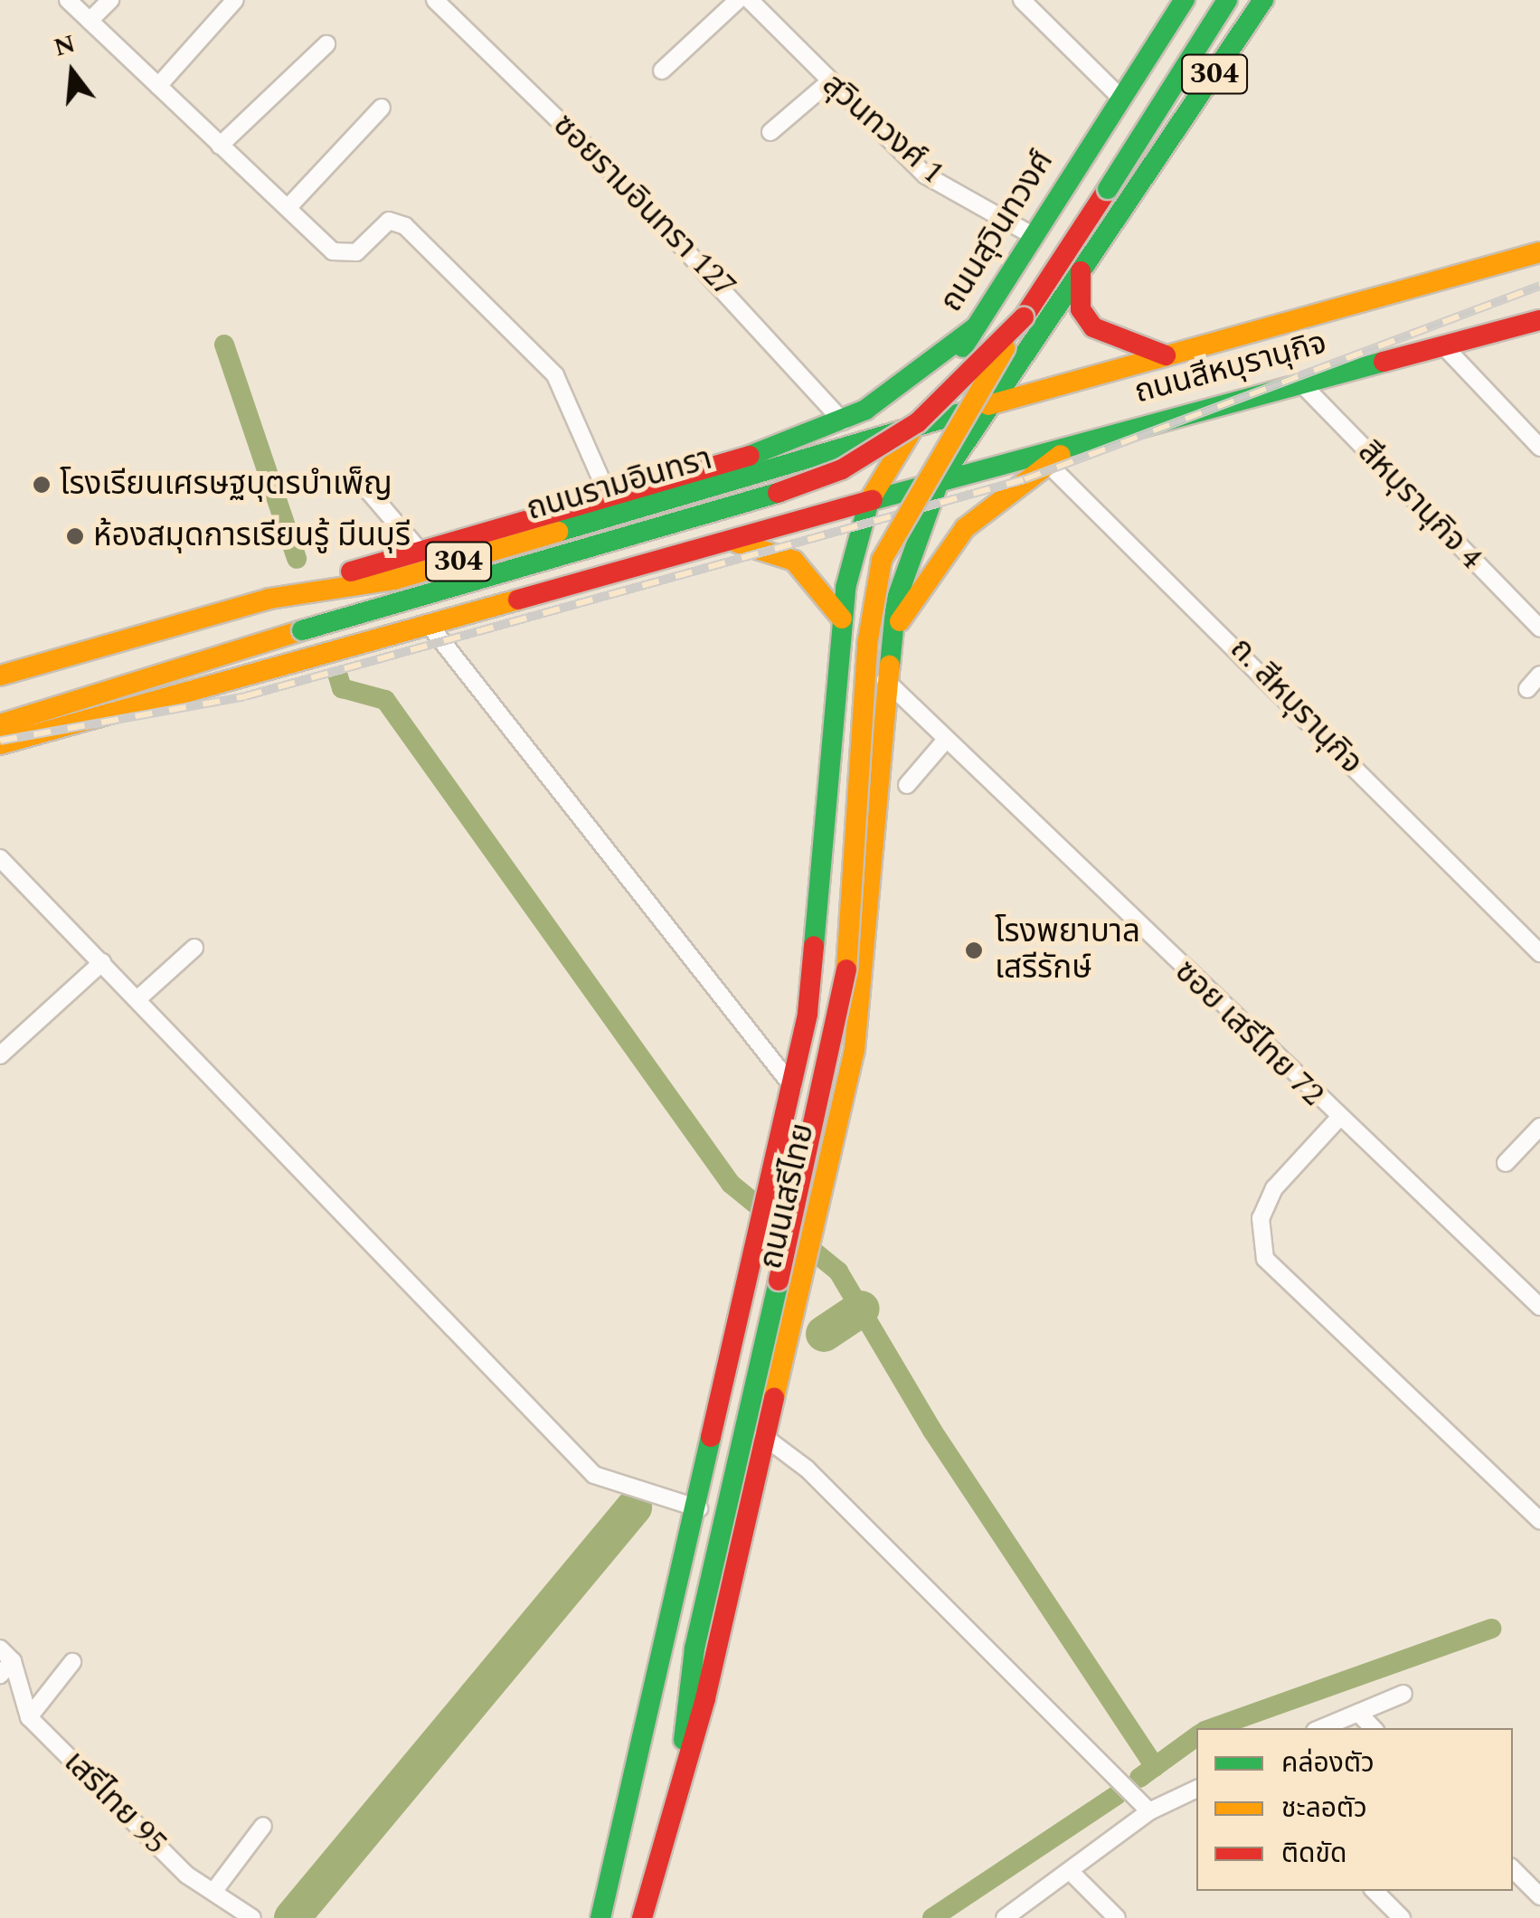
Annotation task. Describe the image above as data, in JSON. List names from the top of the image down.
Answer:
{
  "streets": {
    "main road": [
      "304",
      "ถนนสุวินทวงศ์",
      "ถนนสีหบุรานุกิจ",
      "ถนนรามอินทรา",
      "ถนนเสรีไทย"
    ],
    "street": [
      "สุวินทวงศ์ 1",
      "ซอยรามอินทรา 127",
      "สีหบุรานุกิจ 4",
      "ถ. สีหบุรานุกิจ",
      "ซอย เสรีไทย 72",
      "เสรีไทย 95"
    ]
  },
  "crossings": [
    ["304", "ถนนสุวินทวงศ์"],
    ["304", "ถนนสีหบุรานุกิจ"],
    ["304", "ถนนรามอินทรา"],
    ["304", "ถนนเสรีไทย"],
    ["สุวินทวงศ์ 1", "ถนนสุวินทวงศ์"],
    ["ถนนสุวินทวงศ์", "ถนนรามอินทรา"],
    ["ถนนสุวินทวงศ์", "ถนนเสรีไทย"],
    ["ถนนสีหบุรานุกิจ", "ถนนรามอินทรา"],
    ["ถนนสีหบุรานุกิจ", "สีหบุรานุกิจ 4"],
    ["ถนนสีหบุรานุกิจ", "ถนนเสรีไทย"],
    ["ซอย เสรีไทย 72", "ถนนเสรีไทย"]
  ],
  "places": ["โรงเรียนเศรษฐบุตรบำเพ็ญ", "ห้องสมุดการเรียนรู้ มีนบุรี", "โรงพยาบาล เสรีรักษ์"],
  "legend": ["คล่องตัว", "ชะลอตัว", "ติดขัด"],
  "north": "top"
}
